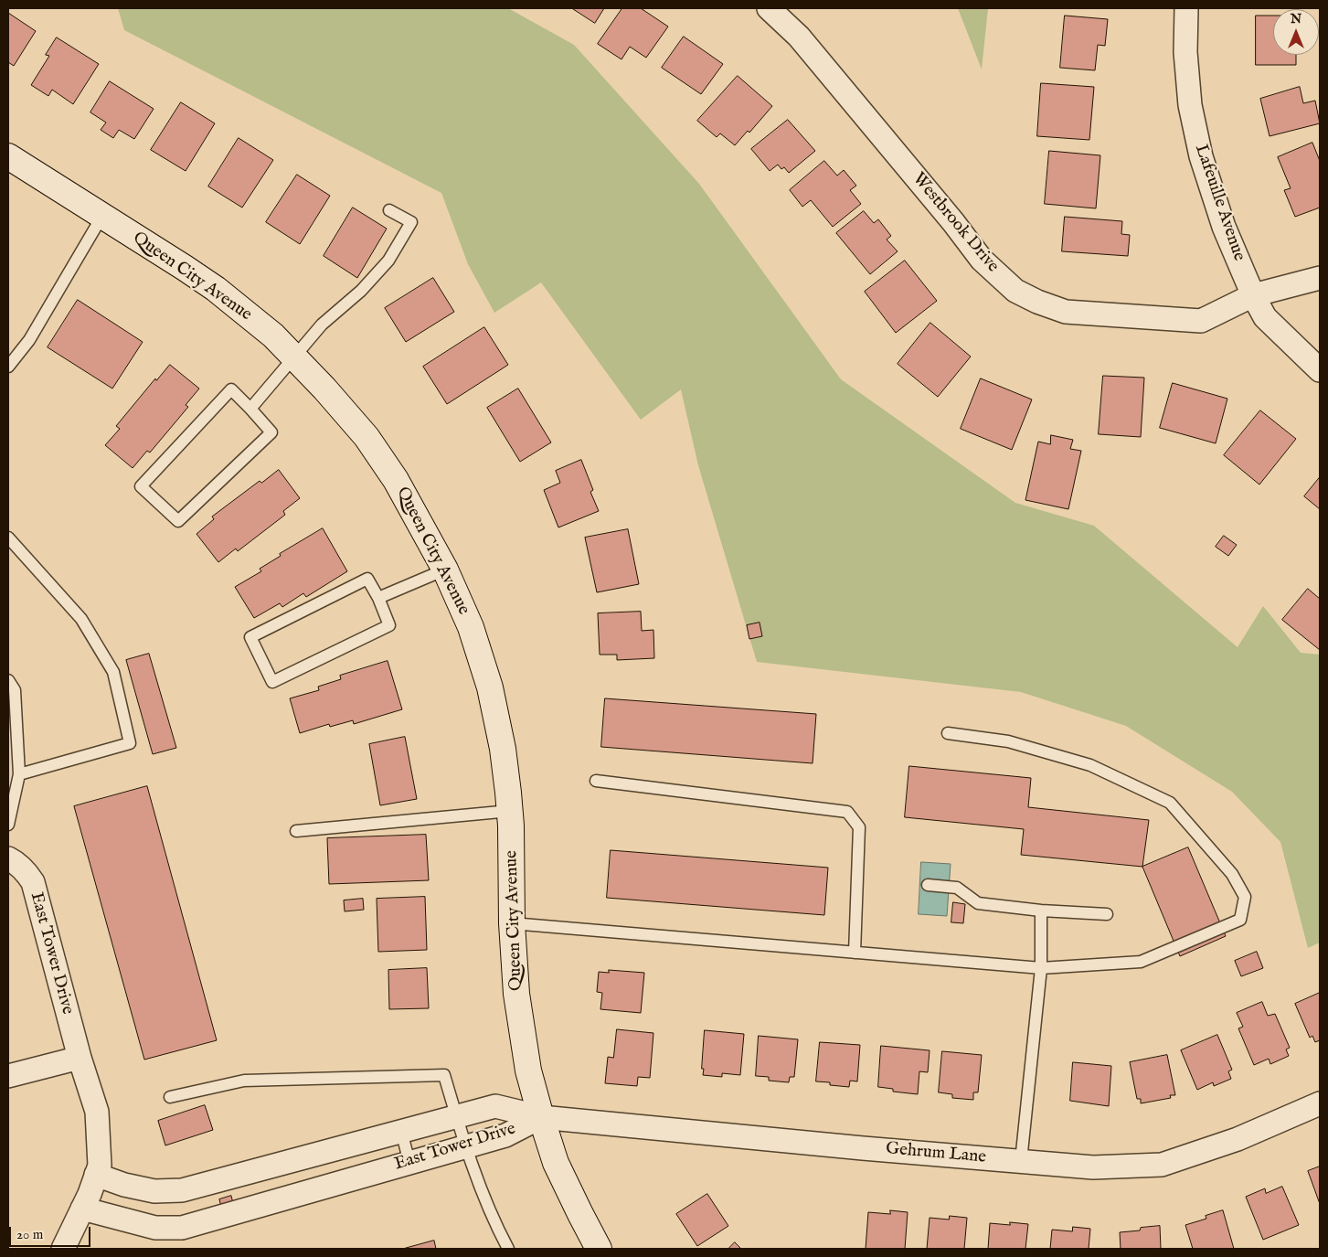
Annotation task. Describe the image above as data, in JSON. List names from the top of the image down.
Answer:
{
  "streets": {
    "main road": ["Queen City Avenue"],
    "street": [
      "Lafeuille Avenue",
      "Westbrook Drive",
      "East Tower Drive",
      "Gehrum Lane"
    ]
  },
  "crossings": [
    ["Lafeuille Avenue", "Westbrook Drive"],
    ["Queen City Avenue", "East Tower Drive"],
    ["Queen City Avenue", "Gehrum Lane"],
    ["East Tower Drive", "Gehrum Lane"]
  ],
  "scale_bar": "20 m",
  "north": "top"
}
